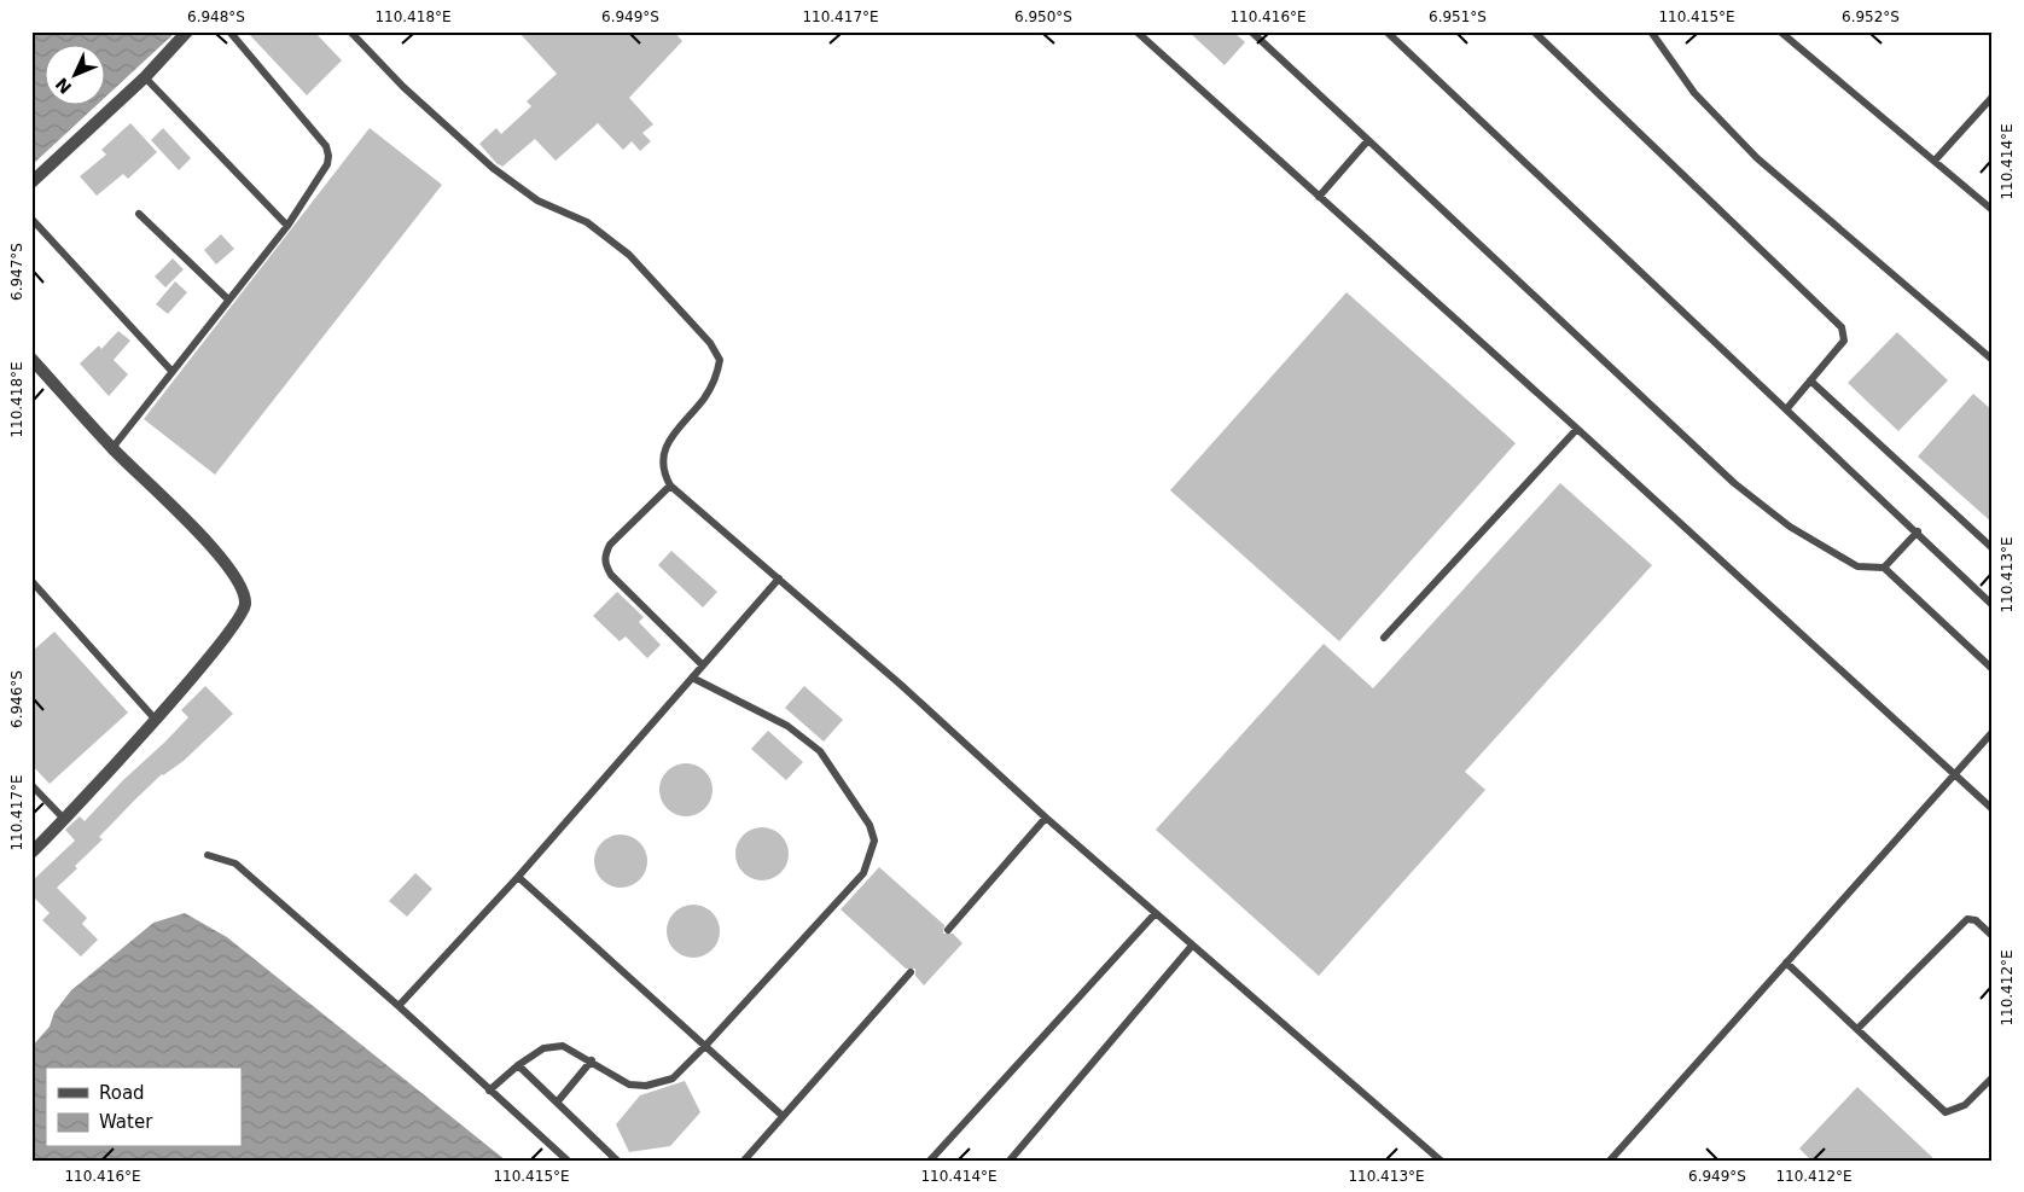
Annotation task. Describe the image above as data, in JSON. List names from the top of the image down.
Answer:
{
  "legend": ["Road", "Water"],
  "north": "bottom left",
  "coordinates": [
    "6.948°S",
    "110.418°E",
    "6.949°S",
    "110.417°E",
    "6.950°S",
    "110.416°E",
    "6.951°S",
    "110.415°E",
    "6.952°S",
    "110.414°E",
    "6.947°S",
    "110.413°E",
    "6.946°S",
    "110.412°E"
  ]
}
